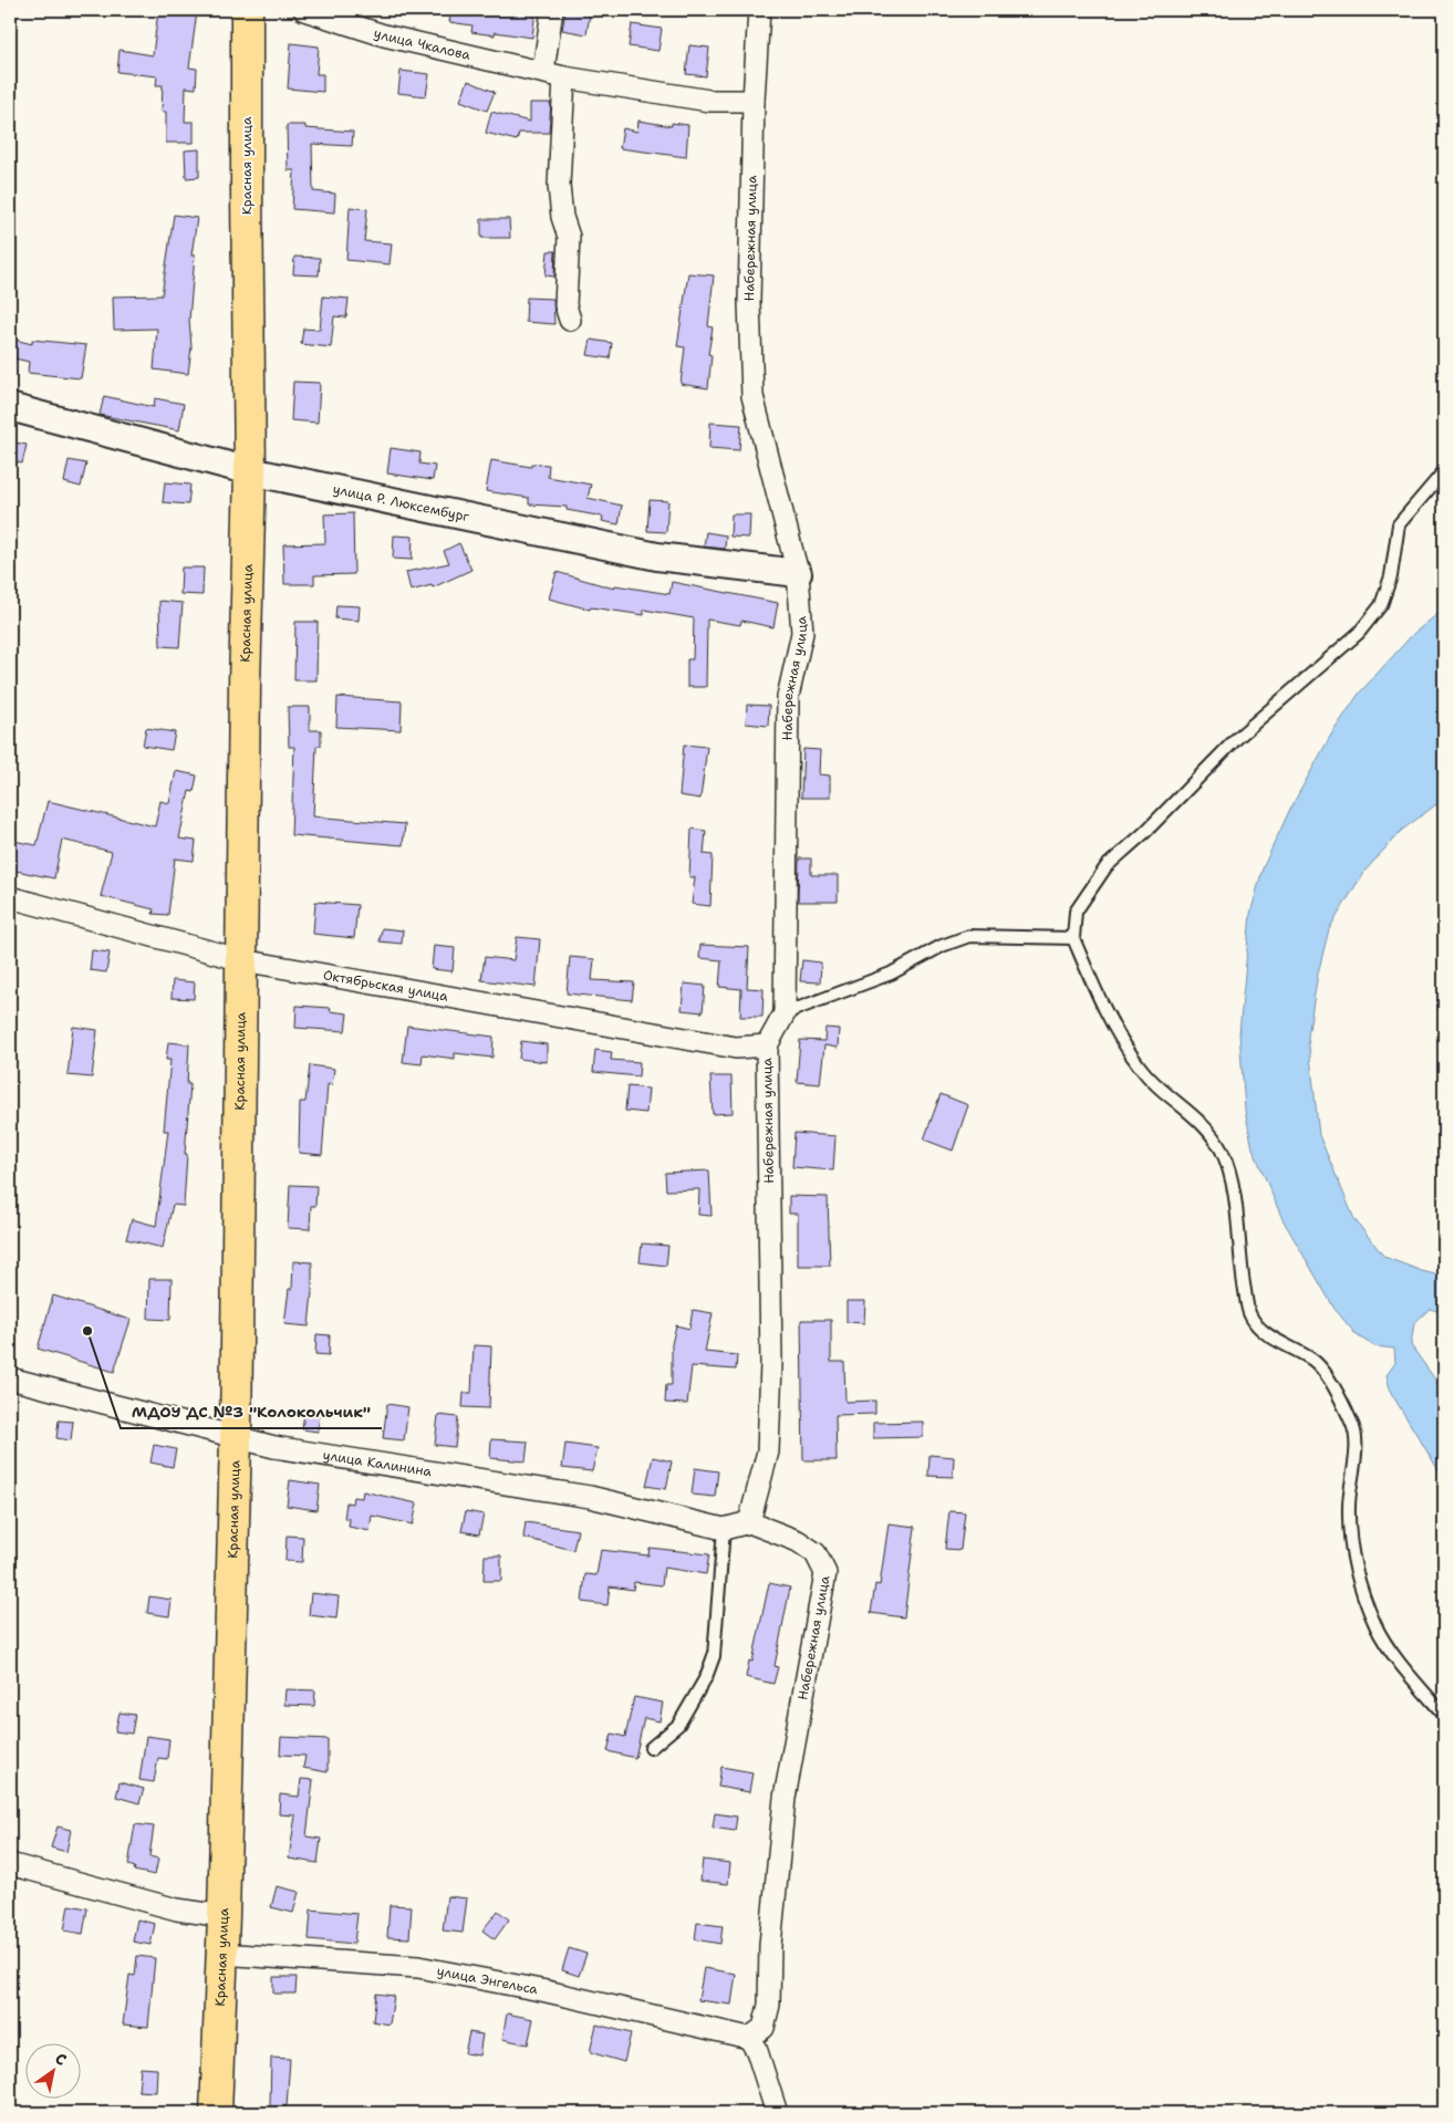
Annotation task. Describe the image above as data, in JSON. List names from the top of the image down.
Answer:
{
  "streets": {
    "main road": ["Красная улица"],
    "street": [
      "улица Чкалова",
      "Набережная улица",
      "улица Р. Люксембург",
      "Октябрьская улица",
      "улица Калинина",
      "улица Энгельса"
    ]
  },
  "crossings": [
    ["улица Чкалова", "Набережная улица"],
    ["Красная улица", "улица Р. Люксембург"],
    ["Красная улица", "Октябрьская улица"],
    ["Красная улица", "улица Калинина"],
    ["Красная улица", "улица Энгельса"],
    ["Набережная улица", "улица Р. Люксембург"],
    ["Набережная улица", "Октябрьская улица"],
    ["Набережная улица", "улица Калинина"],
    ["Набережная улица", "улица Энгельса"]
  ],
  "places": ["МДОУ ДС №3 \"Колокольчик\""],
  "north": "top right"
}
